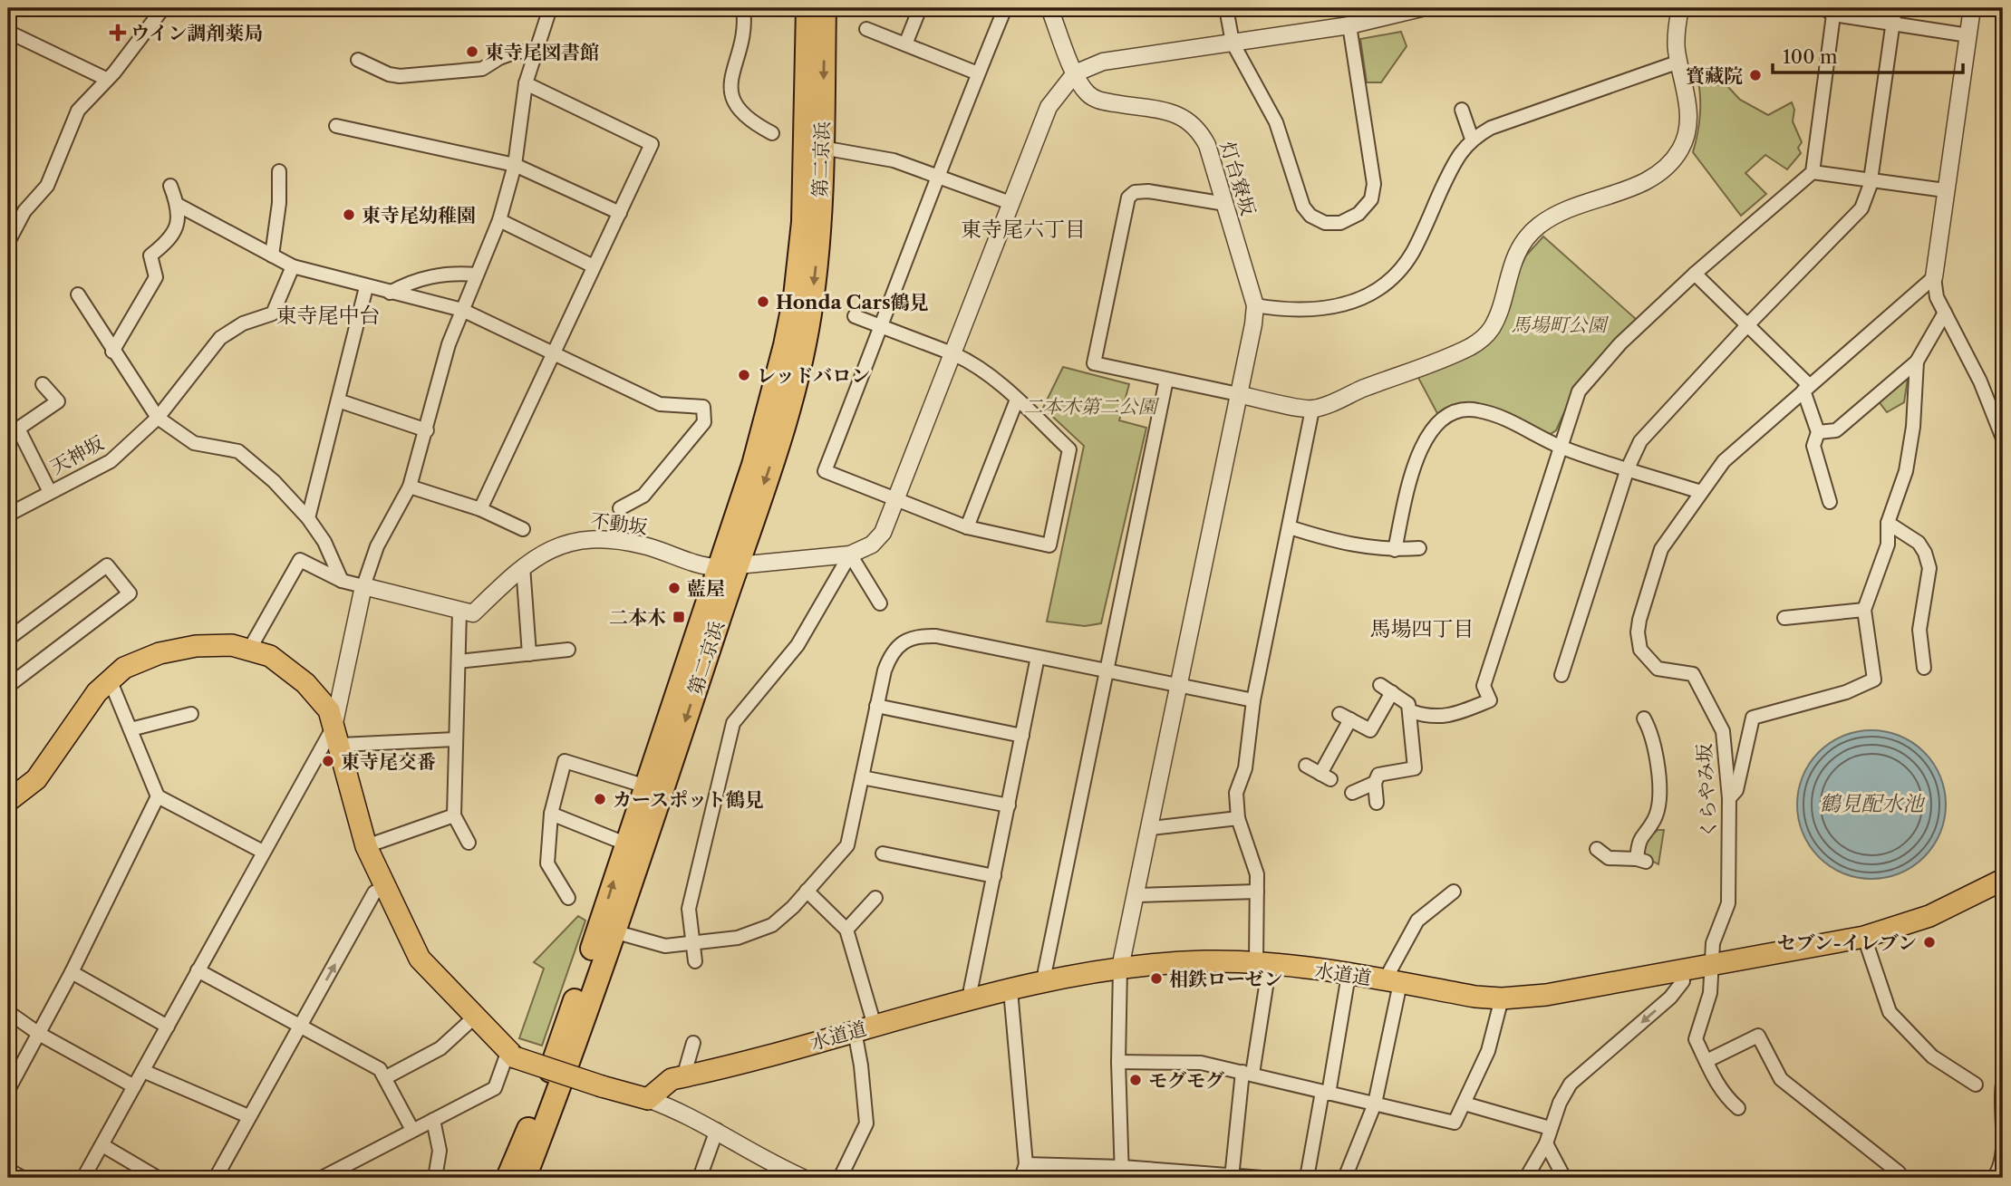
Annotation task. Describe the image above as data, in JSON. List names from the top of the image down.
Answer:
{
  "streets": {
    "highway": ["第二京浜"],
    "main road": ["水道道"],
    "street": [
      "灯台寮坂",
      "天神坂",
      "不動坂",
      "くらやみ坂"
    ]
  },
  "crossings": [
    ["第二京浜", "不動坂"],
    ["くらやみ坂", "水道道"]
  ],
  "districts": ["東寺尾六丁目", "東寺尾中台", "馬場四丁目"],
  "water": ["鶴見配水池"],
  "parks": ["馬場町公園", "二本木第二公園"],
  "places": {
    "health": ["ウイン調剤薬局"],
    "other": [
      "東寺尾図書館",
      "寳藏院",
      "東寺尾幼稚園",
      "Honda Cars鶴見",
      "レッドバロン",
      "藍屋",
      "東寺尾交番",
      "カースポット鶴見",
      "セブン-イレブン",
      "相鉄ローゼン",
      "モグモグ"
    ],
    "transit": ["二本木"]
  },
  "scale_bar": "100 m"
}
